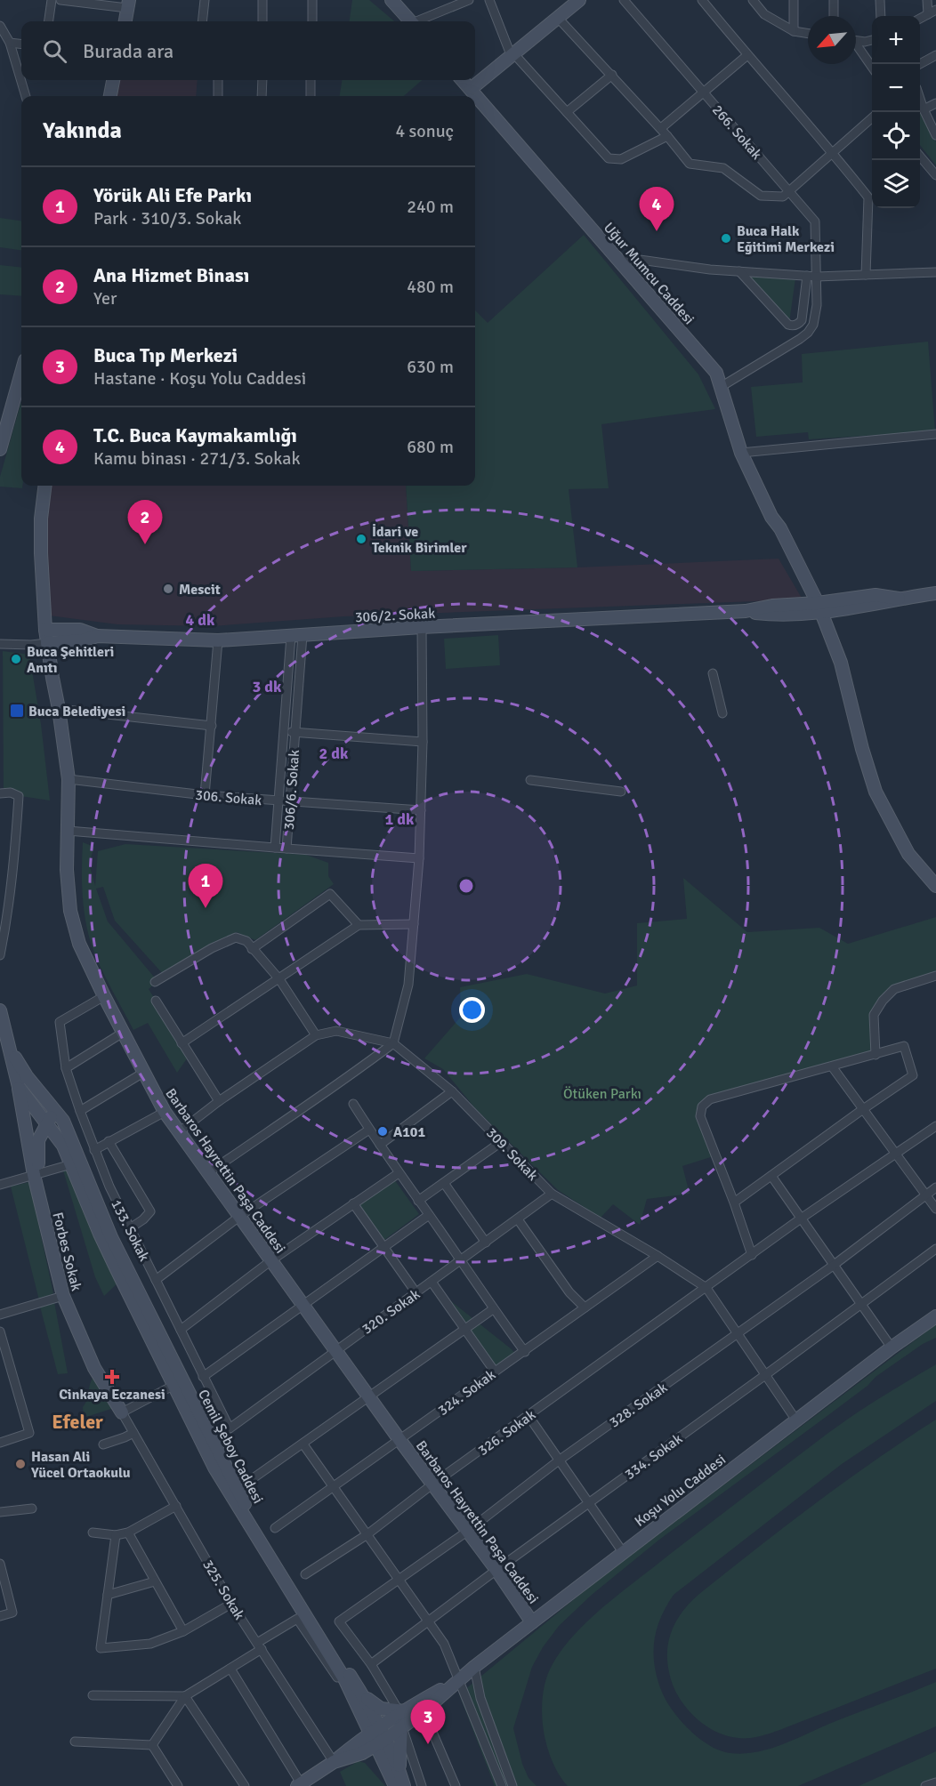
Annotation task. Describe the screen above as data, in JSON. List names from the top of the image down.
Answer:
{
  "streets": {
    "main road": [
      "Uğur Mumcu Caddesi",
      "306/2. Sokak",
      "Barbaros Hayrettin Paşa Caddesi",
      "Forbes Sokak",
      "Cemil Şeboy Caddesi",
      "Koşu Yolu Caddesi"
    ],
    "street": [
      "266. Sokak",
      "306/6. Sokak",
      "306. Sokak",
      "309. Sokak",
      "133. Sokak",
      "320. Sokak",
      "324. Sokak",
      "328. Sokak",
      "326. Sokak",
      "334. Sokak",
      "325. Sokak"
    ]
  },
  "crossings": [
    ["266. Sokak", "Uğur Mumcu Caddesi"],
    ["Uğur Mumcu Caddesi", "306/2. Sokak"],
    ["306/2. Sokak", "306/6. Sokak"],
    ["306/2. Sokak", "Barbaros Hayrettin Paşa Caddesi"],
    ["306/6. Sokak", "306. Sokak"],
    ["306. Sokak", "Barbaros Hayrettin Paşa Caddesi"],
    ["309. Sokak", "320. Sokak"],
    ["309. Sokak", "324. Sokak"],
    ["309. Sokak", "328. Sokak"],
    ["309. Sokak", "326. Sokak"],
    ["309. Sokak", "334. Sokak"],
    ["309. Sokak", "Koşu Yolu Caddesi"],
    ["Barbaros Hayrettin Paşa Caddesi", "133. Sokak"],
    ["Barbaros Hayrettin Paşa Caddesi", "320. Sokak"],
    ["Barbaros Hayrettin Paşa Caddesi", "324. Sokak"],
    ["Barbaros Hayrettin Paşa Caddesi", "328. Sokak"],
    ["Barbaros Hayrettin Paşa Caddesi", "326. Sokak"],
    ["Barbaros Hayrettin Paşa Caddesi", "334. Sokak"],
    ["Barbaros Hayrettin Paşa Caddesi", "Koşu Yolu Caddesi"],
    ["133. Sokak", "320. Sokak"],
    ["Forbes Sokak", "Cemil Şeboy Caddesi"],
    ["Forbes Sokak", "325. Sokak"],
    ["328. Sokak", "334. Sokak"],
    ["Cemil Şeboy Caddesi", "Koşu Yolu Caddesi"]
  ],
  "districts": ["Efeler"],
  "parks": ["Ötüken Parkı"],
  "places": {
    "other": [
      "Buca Halk Eğitimi Merkezi",
      "İdari ve Teknik Birimler",
      "Mescit",
      "Buca Şehitleri Anıtı",
      "A101",
      "Hasan Ali Yücel Ortaokulu"
    ],
    "transit": ["Buca Belediyesi"],
    "health": ["Cinkaya Eczanesi"]
  },
  "north": "bottom left",
  "page": {
    "map_buttons": ["+", "−"],
    "search": "Burada ara",
    "heading": ["Yakında", "4 sonuç"],
    "list": [
      {
        "mark": "1",
        "name": "Yörük Ali Efe Parkı",
        "note": "Park · 310/3. Sokak",
        "value": "240 m"
      },
      {
        "mark": "2",
        "name": "Ana Hizmet Binası",
        "note": "Yer",
        "value": "480 m"
      },
      {
        "mark": "3",
        "name": "Buca Tıp Merkezi",
        "note": "Hastane · Koşu Yolu Caddesi",
        "value": "630 m"
      },
      {
        "mark": "4",
        "name": "T.C. Buca Kaymakamlığı",
        "note": "Kamu binası · 271/3. Sokak",
        "value": "680 m"
      }
    ],
    "pins": [
      "4",
      "2",
      "1",
      "3"
    ]
  },
  "rings": [
    "4 dk",
    "3 dk",
    "2 dk",
    "1 dk"
  ]
}
